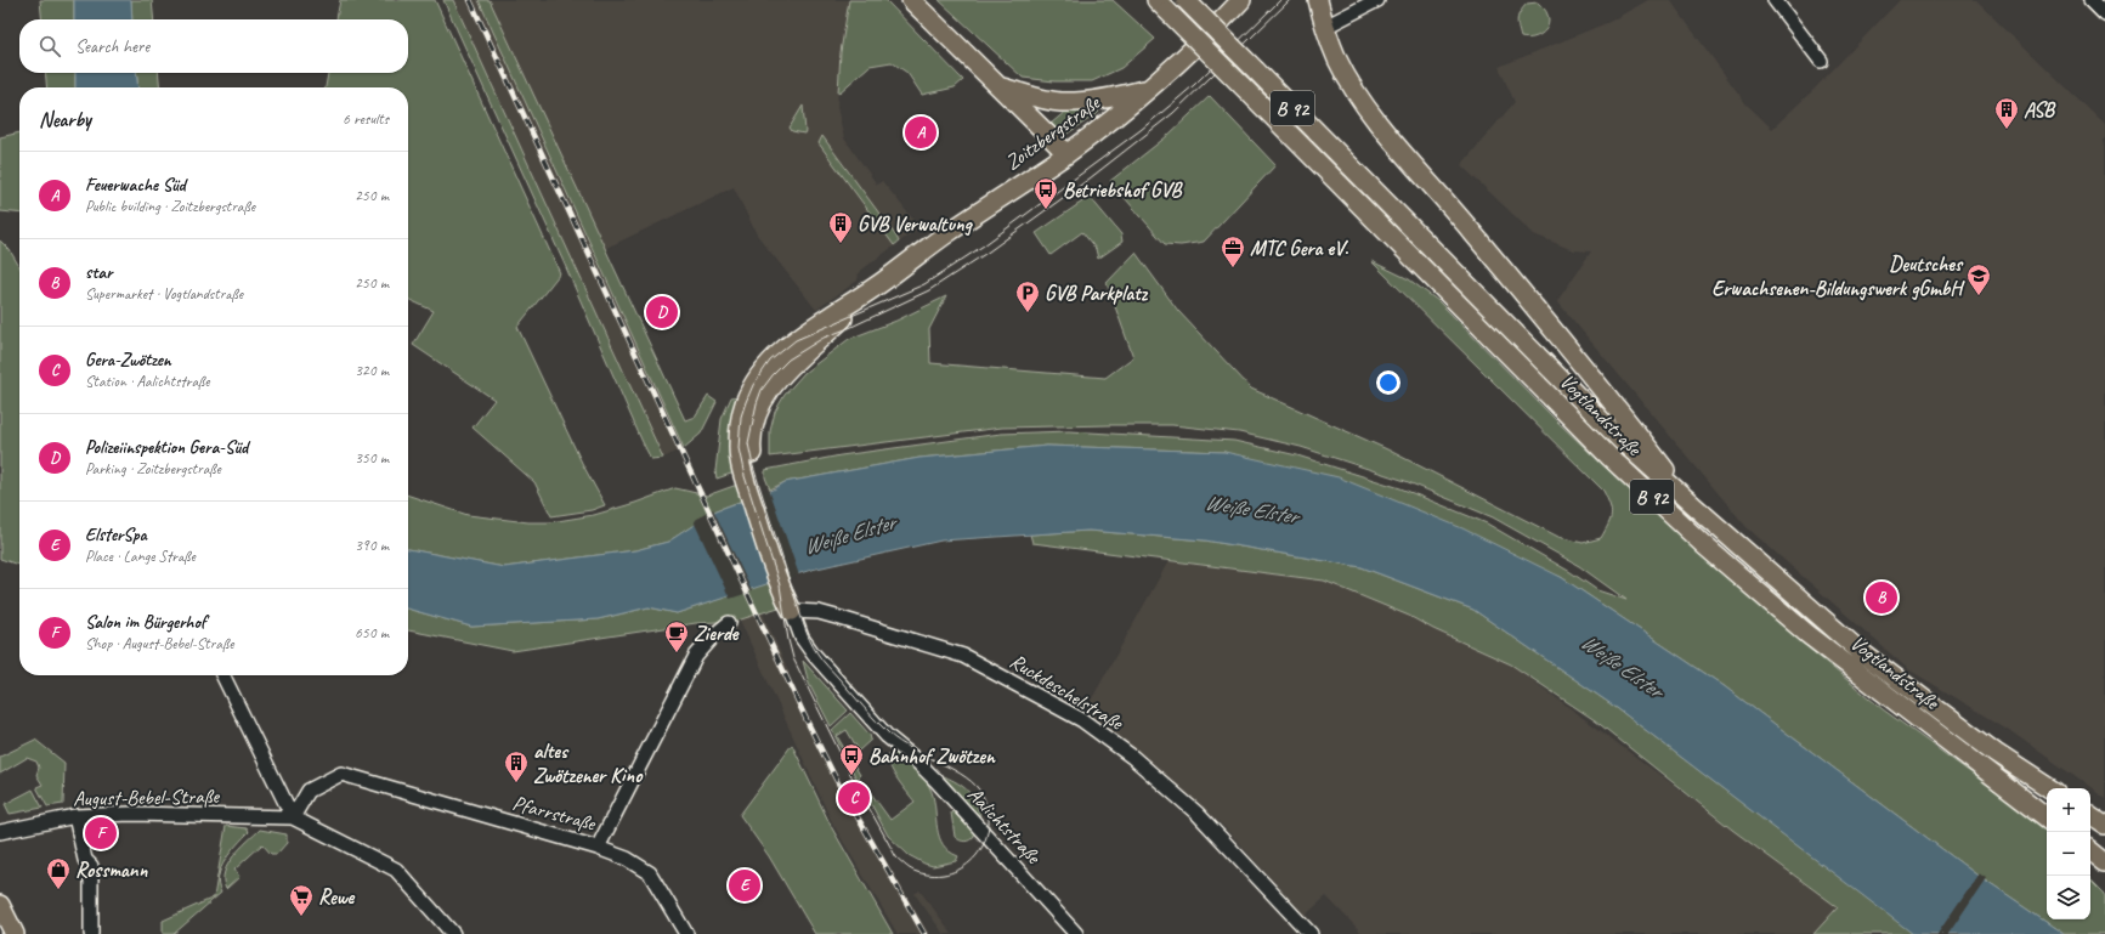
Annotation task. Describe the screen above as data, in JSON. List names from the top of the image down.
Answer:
{
  "streets": {
    "main road": ["B 92", "Zoitzbergstraße", "Vogtlandstraße"],
    "street": [
      "Ruckdeschelstraße",
      "August-Bebel-Straße",
      "Pfarrstraße",
      "Aalichtstraße"
    ]
  },
  "crossings": [
    ["Ruckdeschelstraße", "Aalichtstraße"],
    ["August-Bebel-Straße", "Pfarrstraße"]
  ],
  "water": ["Weiße Elster"],
  "places": {
    "building": ["ASB", "GVB Verwaltung", "altes Zwötzener Kino"],
    "bus stop": ["Betriebshof GVB", "Bahnhof Zwötzen"],
    "office": ["MTC Gera eV."],
    "school or university": ["Deutsches Erwachsenen-Bildungswerk gGmbH"],
    "parking": ["GVB Parkplatz"],
    "cafe": ["Zierde"],
    "shop": ["Rossmann"],
    "supermarket": ["Rewe"]
  },
  "page": {
    "search": "Search here",
    "heading": ["Nearby", "6 results"],
    "pins": [
      "A",
      "D",
      "B",
      "C",
      "F",
      "E"
    ],
    "list": [
      {
        "mark": "A",
        "name": "Feuerwache Süd",
        "note": "Public building · Zoitzbergstraße",
        "value": "250 m"
      },
      {
        "mark": "B",
        "name": "star",
        "note": "Supermarket · Vogtlandstraße",
        "value": "250 m"
      },
      {
        "mark": "C",
        "name": "Gera-Zwötzen",
        "note": "Station · Aalichtstraße",
        "value": "320 m"
      },
      {
        "mark": "D",
        "name": "Polizeiinspektion Gera-Süd",
        "note": "Parking · Zoitzbergstraße",
        "value": "350 m"
      },
      {
        "mark": "E",
        "name": "ElsterSpa",
        "note": "Place · Lange Straße",
        "value": "390 m"
      },
      {
        "mark": "F",
        "name": "Salon im Bürgerhof",
        "note": "Shop · August-Bebel-Straße",
        "value": "650 m"
      }
    ],
    "map_buttons": ["+", "−"]
  }
}
